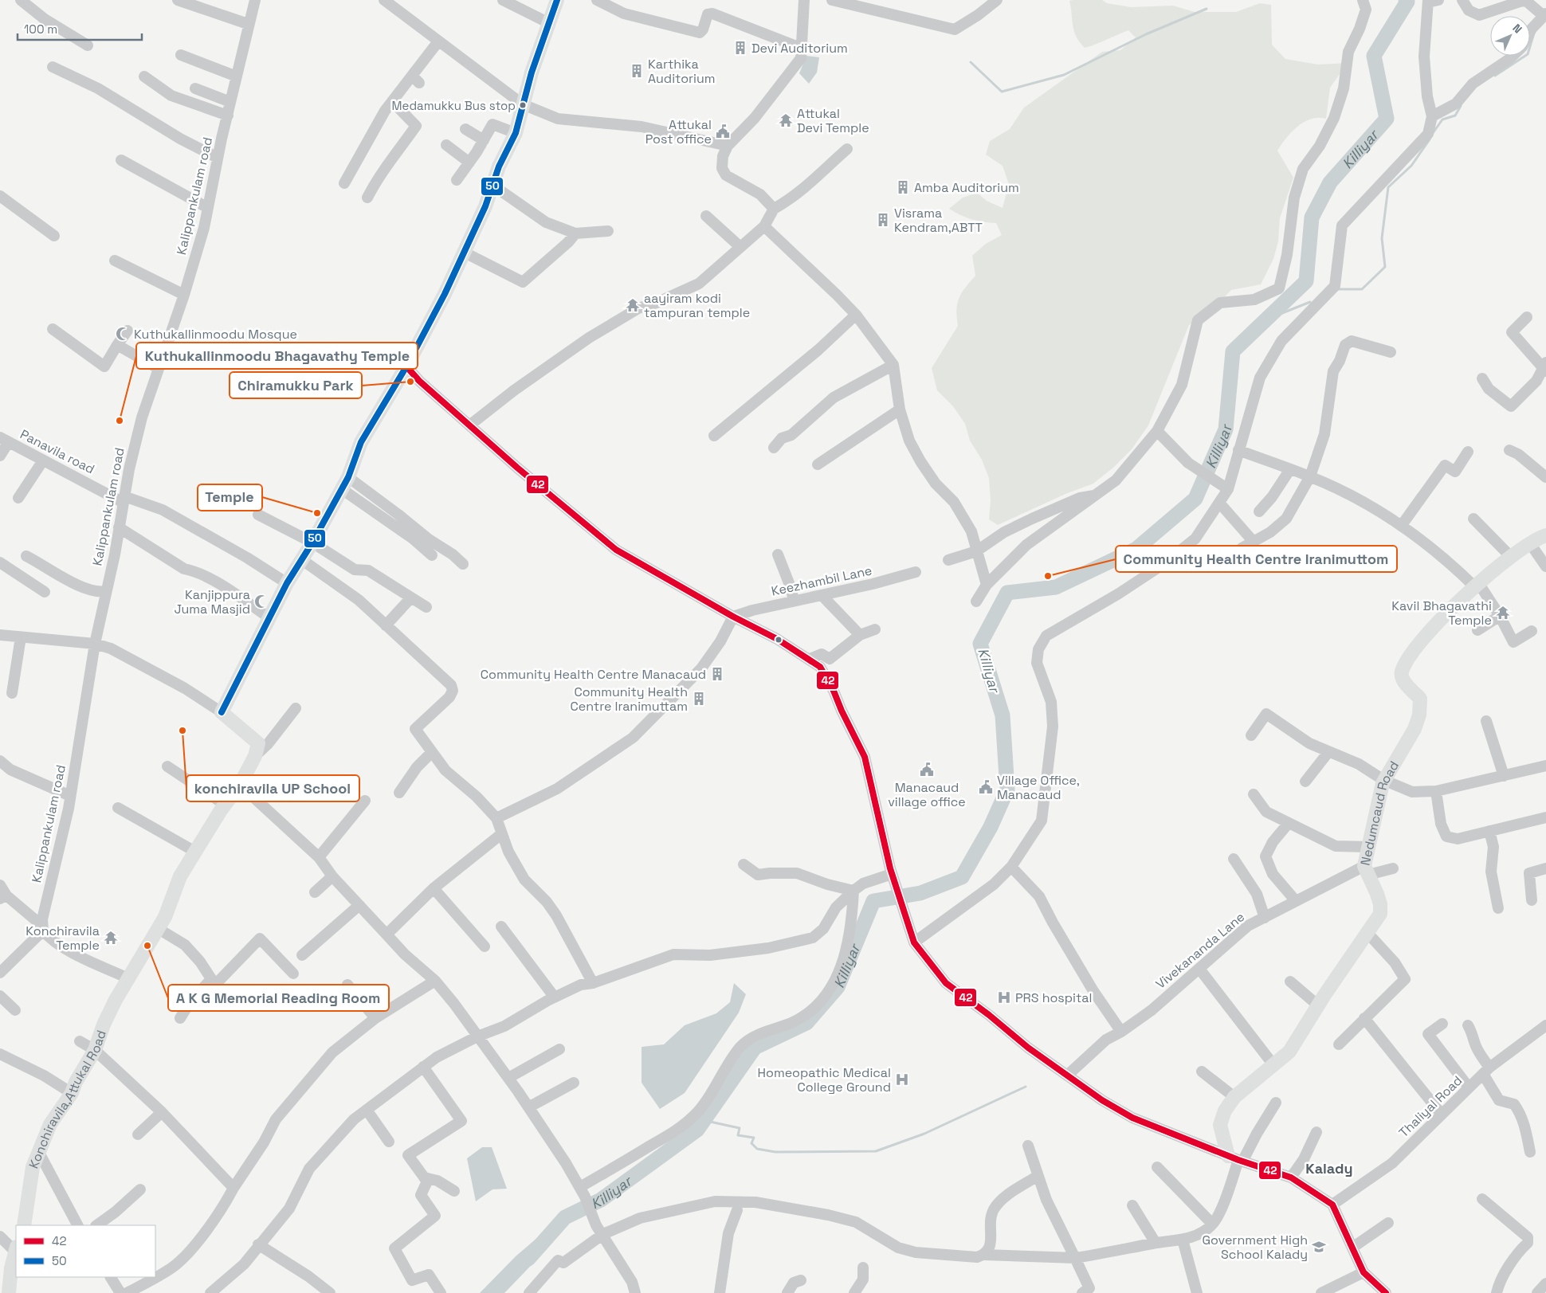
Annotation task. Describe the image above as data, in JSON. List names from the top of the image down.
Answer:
{
  "streets": {
    "main road": ["Nedumcaud Road", "Konchiravila,Attukal Road"],
    "street": [
      "Kalippankulam road",
      "Panavila road",
      "Keezhambil Lane",
      "Vivekananda Lane",
      "Thaliyal Road"
    ]
  },
  "crossings": [
    ["Kalippankulam road", "Panavila road"],
    ["Nedumcaud Road", "Vivekananda Lane"]
  ],
  "districts": ["Kalady"],
  "water": ["Killiyar"],
  "places": {
    "building": [
      "Devi Auditorium",
      "Karthika Auditorium",
      "Amba Auditorium",
      "Visrama Kendram,ABTT",
      "Community Health Centre Manacaud",
      "Community Health Centre Iranimuttam"
    ],
    "other": [
      "Medamukku Bus stop",
      "Chiramukku Park",
      "Kuthukallinmoodu Bhagavathy Temple",
      "Temple",
      "Community Health Centre Iranimuttom",
      "konchiravila UP School",
      "A K G Memorial Reading Room"
    ],
    "temple": [
      "Attukal Devi Temple",
      "aayiram kodi tampuran temple",
      "Kavil Bhagavathi Temple",
      "Konchiravila Temple"
    ],
    "public building": ["Attukal Post office", "Manacaud village office", "Village Office, Manacaud"],
    "mosque": ["Kuthukallinmoodu Mosque", "Kanjippura Juma Masjid"],
    "hospital": ["PRS hospital", "Homeopathic Medical College Ground"],
    "school or university": ["Government High School Kalady"]
  },
  "lines": ["transit line 50", "transit line 42"],
  "legend": ["42", "50"],
  "scale_bar": "100 m",
  "north": "top right"
}
